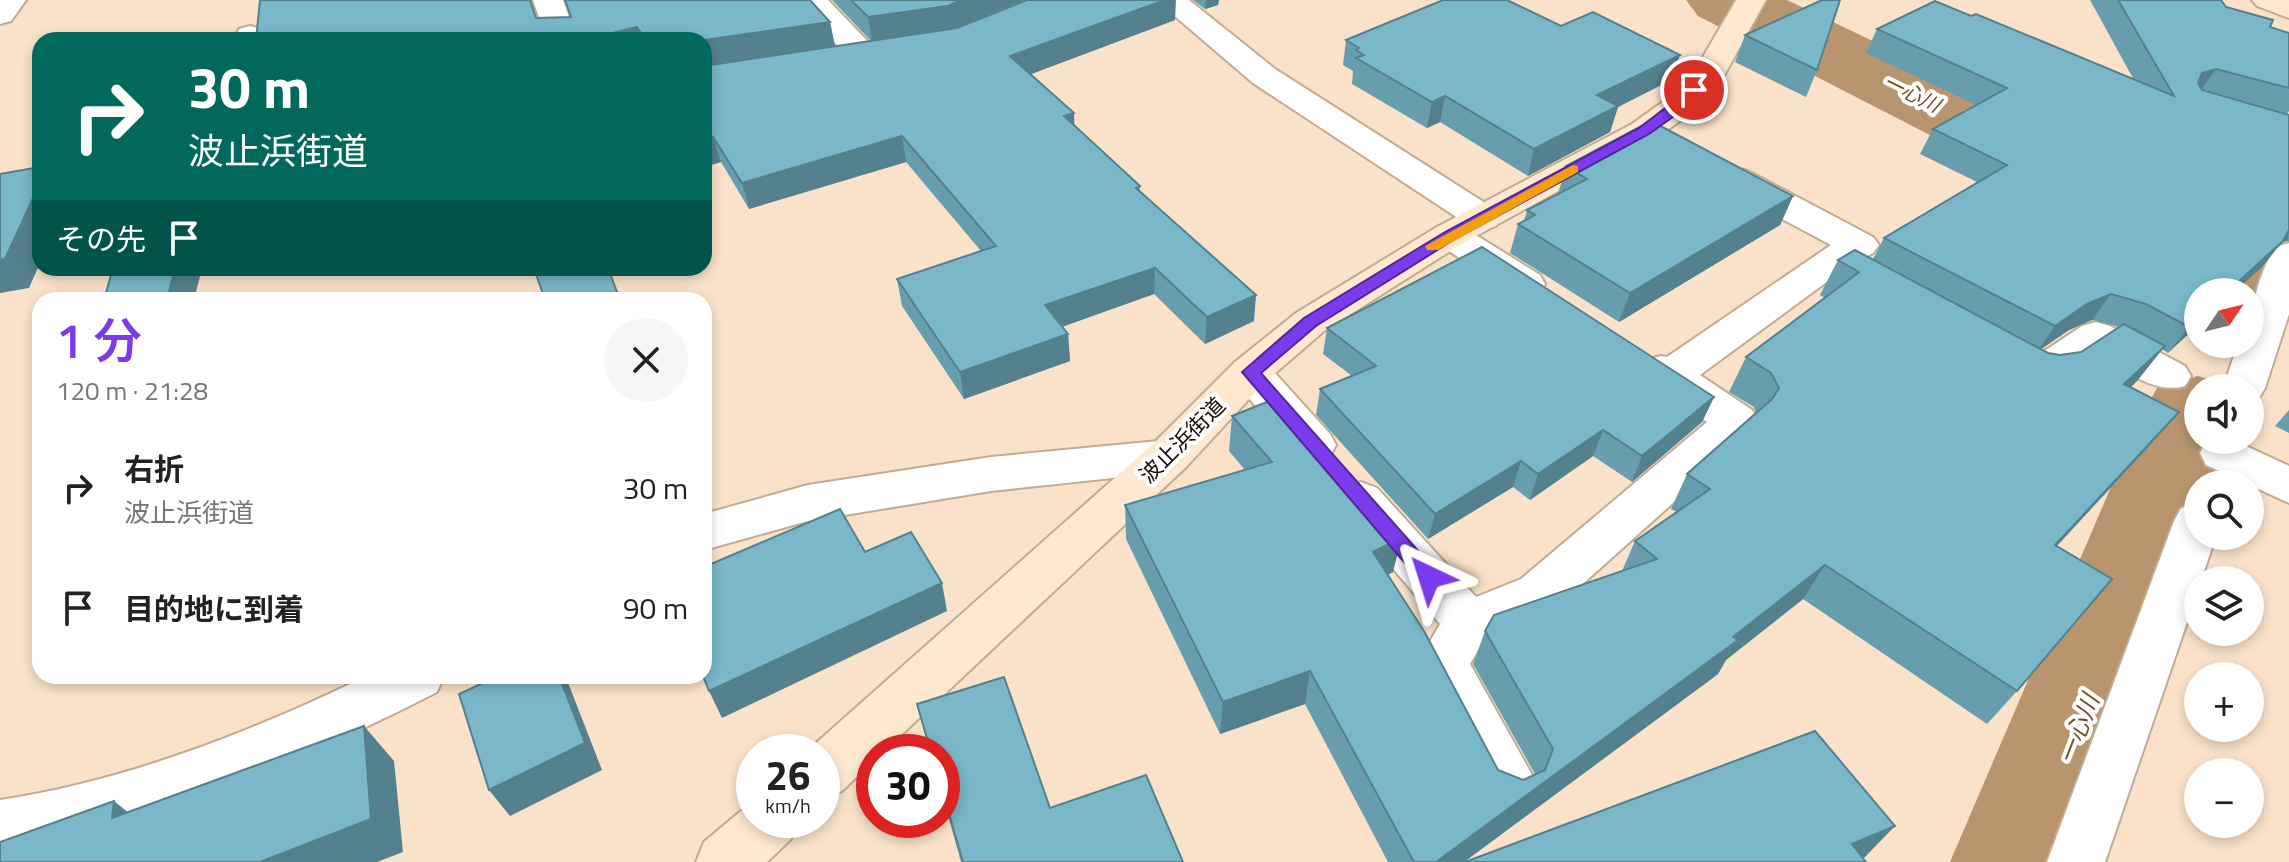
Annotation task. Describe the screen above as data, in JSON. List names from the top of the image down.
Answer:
{
  "streets": {
    "street": ["波止浜街道"]
  },
  "water": ["一心川"],
  "north": "top right",
  "page": {
    "turn": ["30 m", "波止浜街道"],
    "then": "その先",
    "map_buttons": ["+", "−"],
    "heading": ["1 分", "120 m · 21:28"],
    "list": [
      {
        "name": "右折",
        "note": "波止浜街道",
        "value": "30 m"
      },
      {
        "name": "目的地に到着",
        "value": "90 m"
      }
    ],
    "speed": "26 km/h",
    "limit": "30"
  }
}
